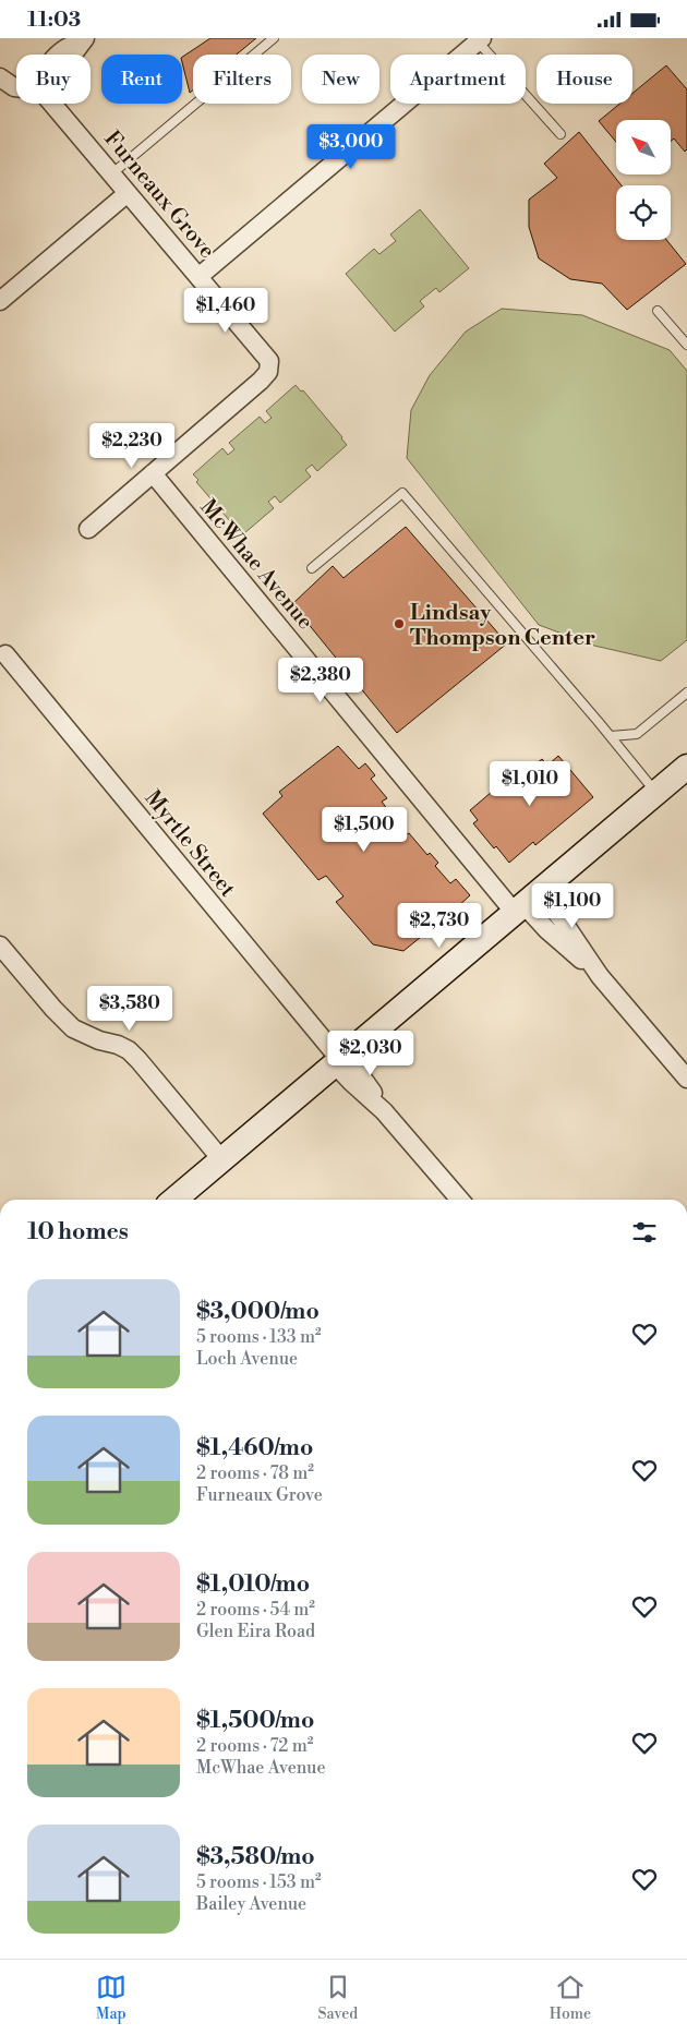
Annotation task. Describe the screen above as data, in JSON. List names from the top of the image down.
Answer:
{
  "streets": {
    "street": ["Furneaux Grove", "McWhae Avenue", "Myrtle Street"]
  },
  "crossings": [
    ["Furneaux Grove", "McWhae Avenue"]
  ],
  "places": ["Lindsay Thompson Center"],
  "north": "top left",
  "page": {
    "status": "11:03",
    "chip": [
      "Buy",
      "Rent",
      "Filters",
      "New",
      "Apartment",
      "House"
    ],
    "price": [
      "$3,000",
      "$1,460",
      "$2,230",
      "$2,380",
      "$1,010",
      "$1,500",
      "$1,100",
      "$2,730",
      "$3,580",
      "$2,030"
    ],
    "heading": "10 homes",
    "list": [
      {
        "name": "$3,000/mo",
        "note": "5 rooms · 133 m² · Loch Avenue"
      },
      {
        "name": "$1,460/mo",
        "note": "2 rooms · 78 m² · Furneaux Grove"
      },
      {
        "name": "$1,010/mo",
        "note": "2 rooms · 54 m² · Glen Eira Road"
      },
      {
        "name": "$1,500/mo",
        "note": "2 rooms · 72 m² · McWhae Avenue"
      },
      {
        "name": "$3,580/mo",
        "note": "5 rooms · 153 m² · Bailey Avenue"
      }
    ],
    "tabs": ["Map", "Saved", "Home"]
  }
}
